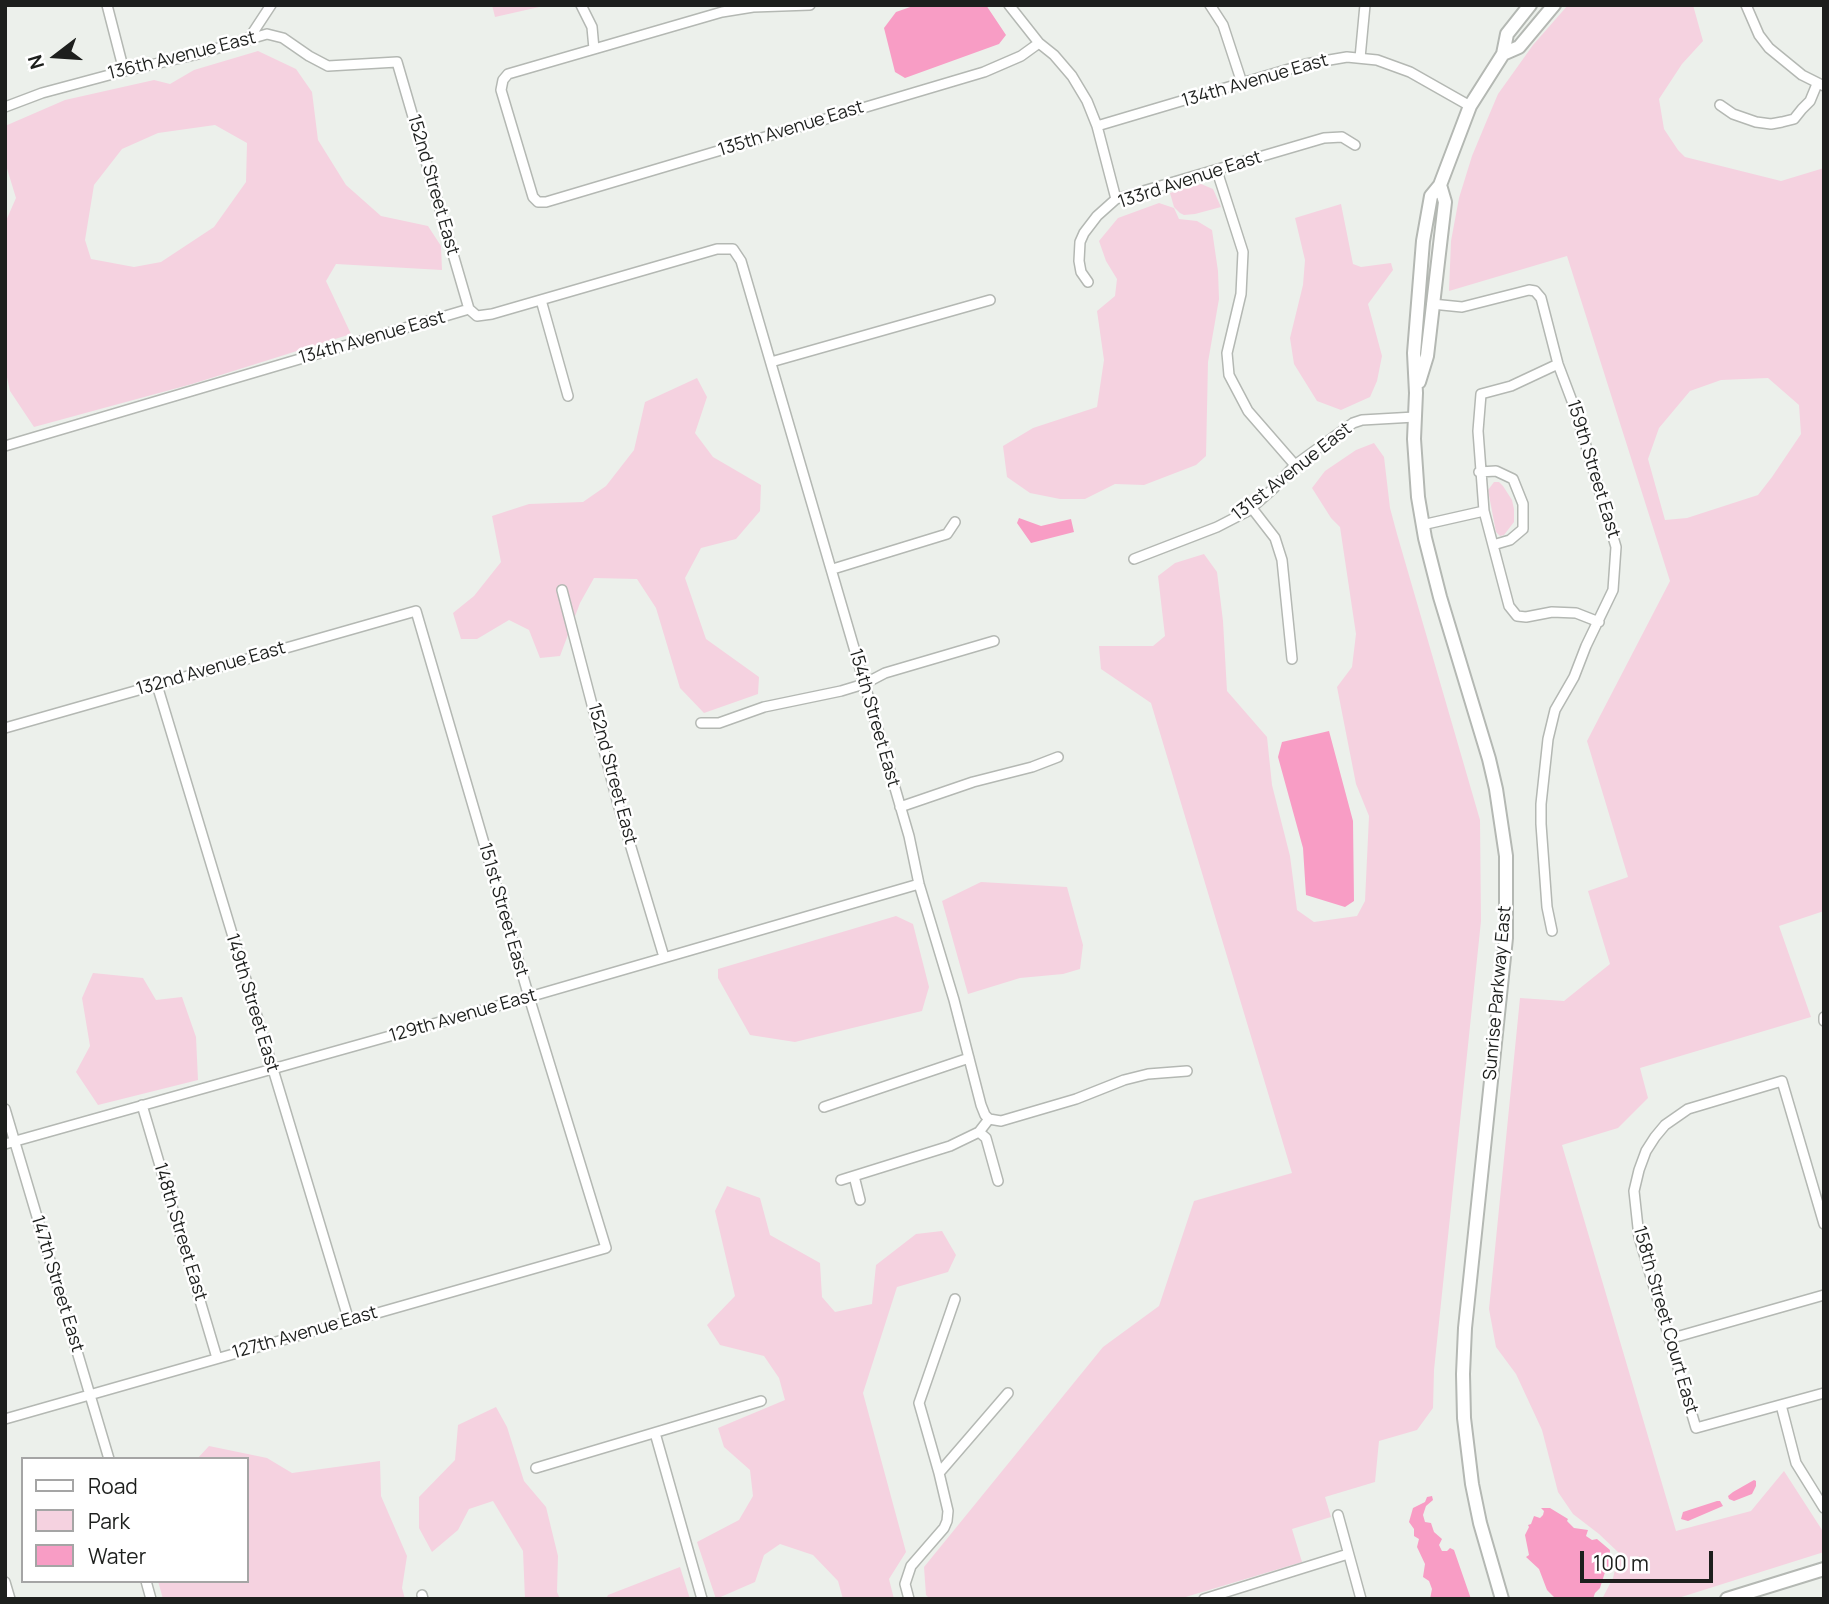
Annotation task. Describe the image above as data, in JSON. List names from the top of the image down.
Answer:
{
  "streets": {
    "street": [
      "136th Avenue East",
      "134th Avenue East",
      "135th Avenue East",
      "133rd Avenue East",
      "152nd Street East",
      "159th Street East",
      "131st Avenue East",
      "132nd Avenue East",
      "154th Street East",
      "151st Street East",
      "Sunrise Parkway East",
      "149th Street East",
      "129th Avenue East",
      "148th Street East",
      "147th Street East",
      "158th Street Court East",
      "127th Avenue East"
    ]
  },
  "crossings": [
    ["136th Avenue East", "152nd Street East"],
    ["134th Avenue East", "152nd Street East"],
    ["134th Avenue East", "154th Street East"],
    ["134th Avenue East", "Sunrise Parkway East"],
    ["152nd Street East", "129th Avenue East"],
    ["159th Street East", "Sunrise Parkway East"],
    ["131st Avenue East", "Sunrise Parkway East"],
    ["132nd Avenue East", "151st Street East"],
    ["132nd Avenue East", "149th Street East"],
    ["154th Street East", "129th Avenue East"],
    ["151st Street East", "129th Avenue East"],
    ["151st Street East", "127th Avenue East"],
    ["149th Street East", "129th Avenue East"],
    ["149th Street East", "127th Avenue East"],
    ["129th Avenue East", "148th Street East"],
    ["129th Avenue East", "147th Street East"],
    ["148th Street East", "127th Avenue East"],
    ["147th Street East", "127th Avenue East"]
  ],
  "legend": ["Road", "Park", "Water"],
  "scale_bar": "100 m",
  "north": "left"
}
